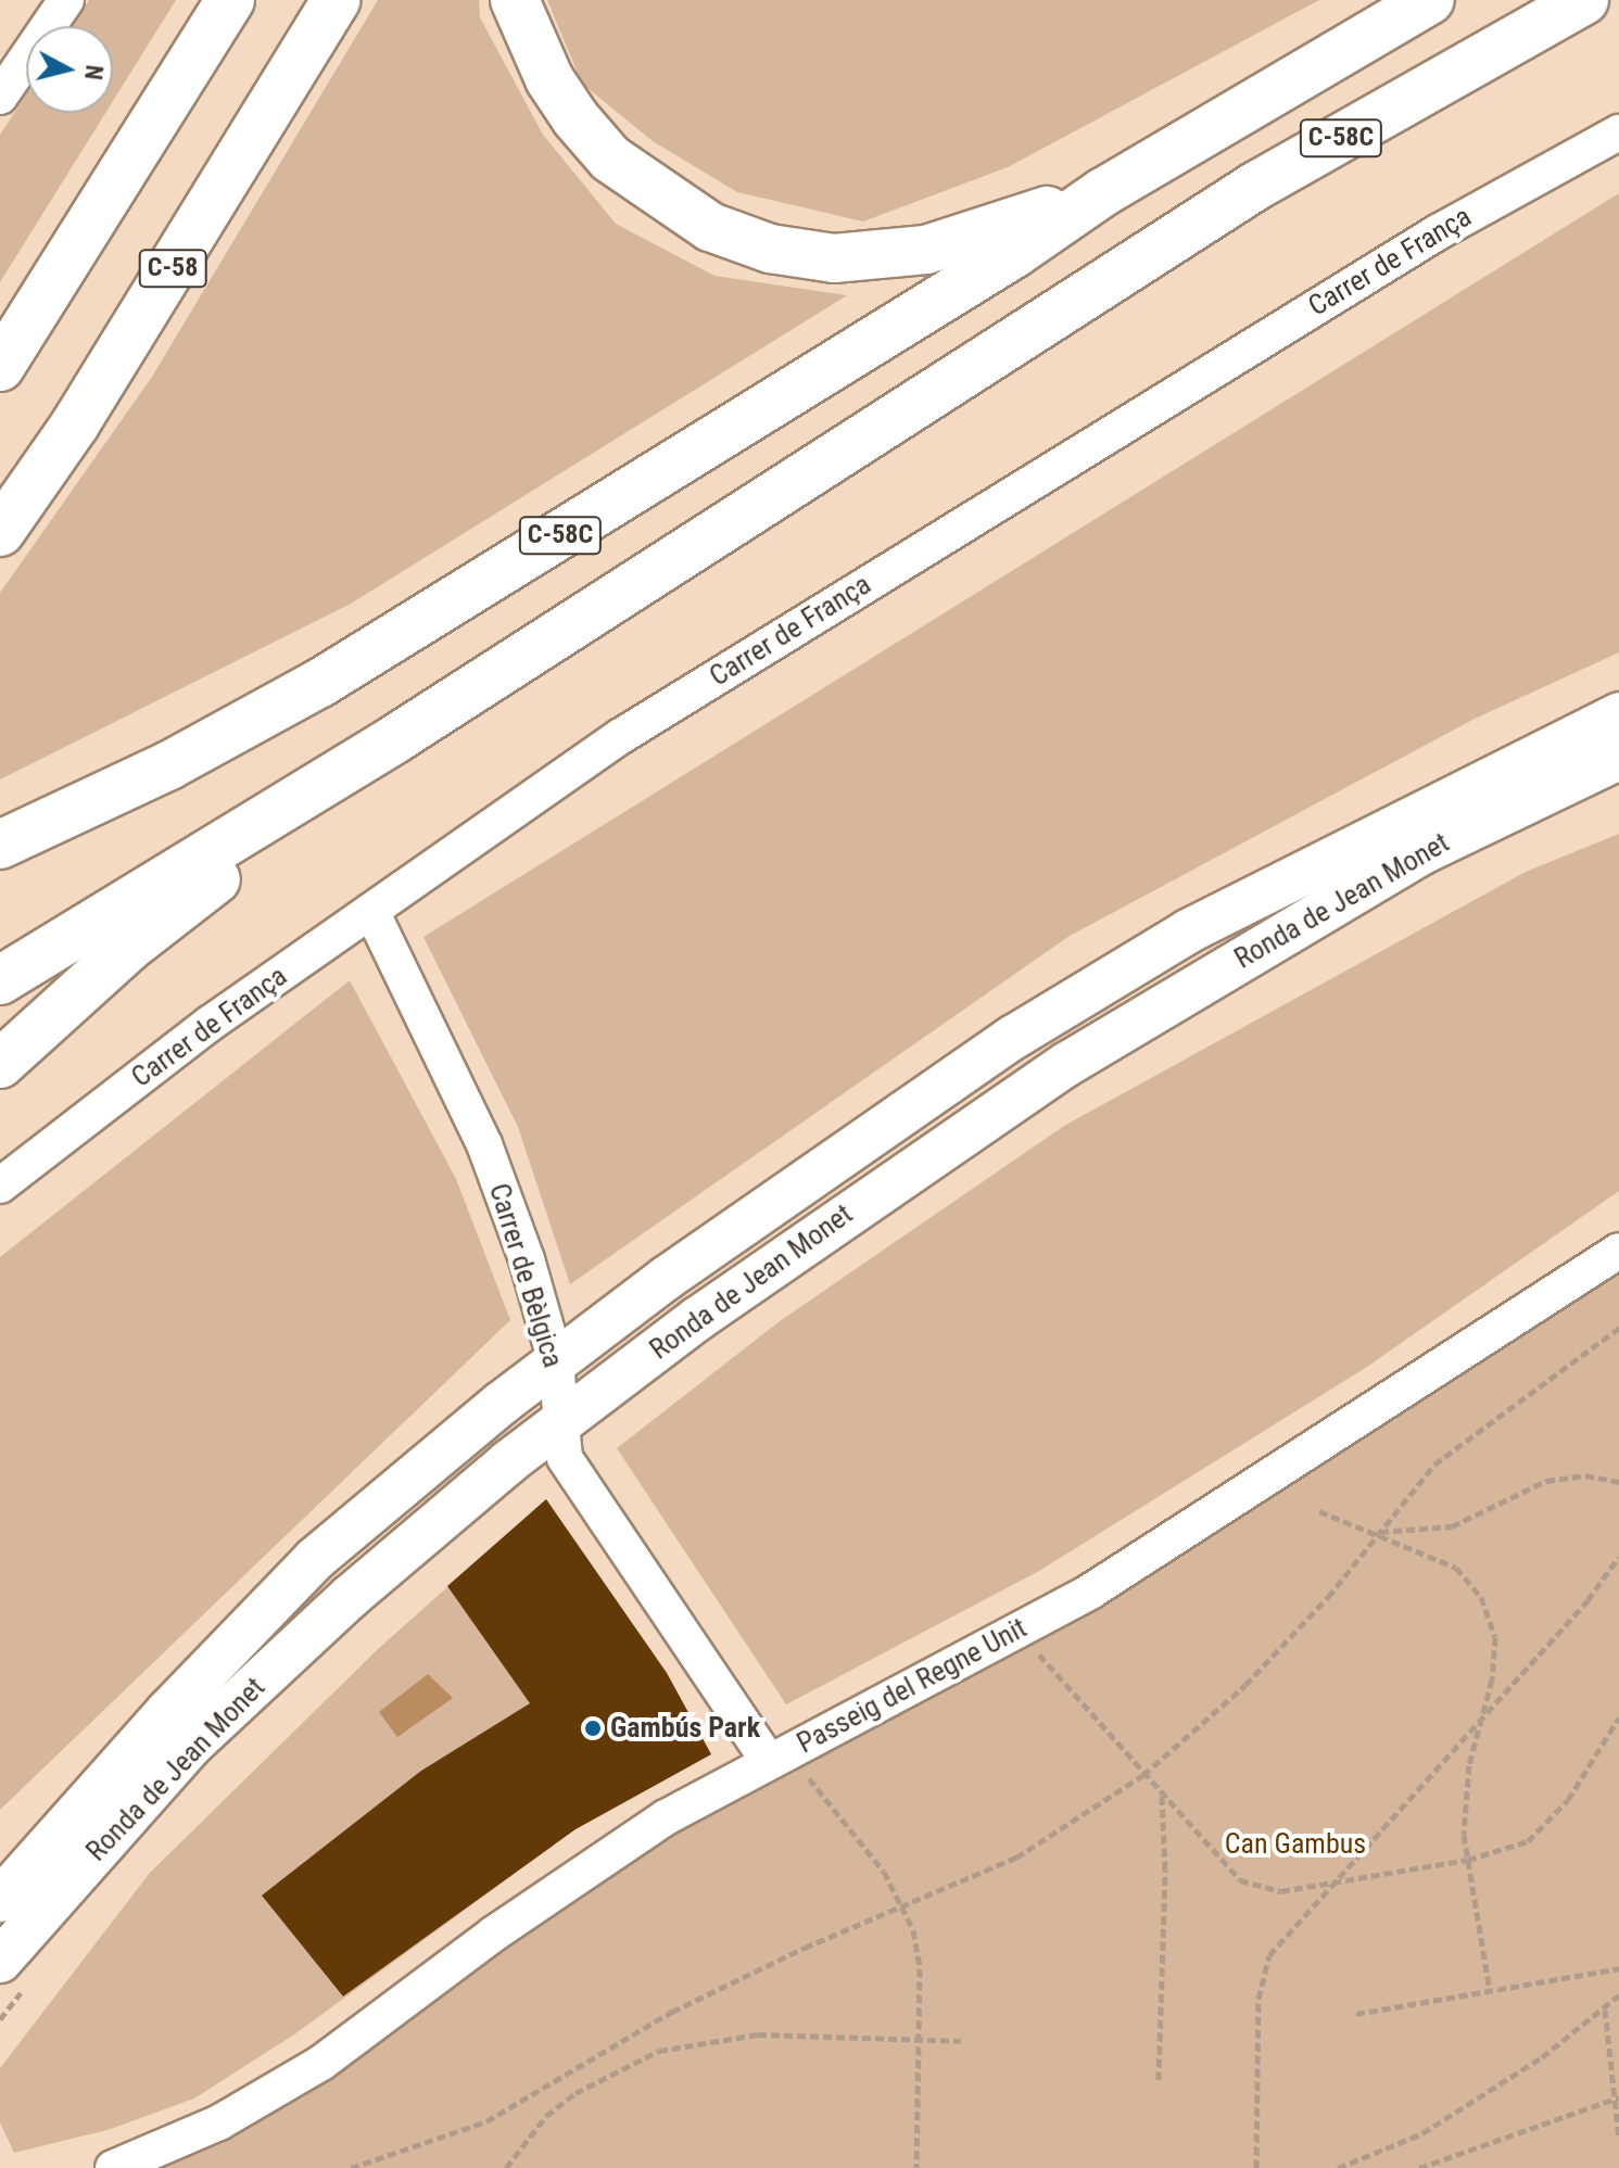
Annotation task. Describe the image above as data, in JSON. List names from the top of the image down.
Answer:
{
  "streets": {
    "highway": ["C-58C", "C-58"],
    "street": [
      "Carrer de França",
      "Ronda de Jean Monet",
      "Carrer de Bèlgica",
      "Passeig del Regne Unit"
    ]
  },
  "crossings": [
    ["Carrer de França", "Carrer de Bèlgica"],
    ["Ronda de Jean Monet", "Carrer de Bèlgica"],
    ["Carrer de Bèlgica", "Passeig del Regne Unit"]
  ],
  "parks": ["Can Gambus"],
  "places": ["Gambús Park"],
  "north": "right"
}
